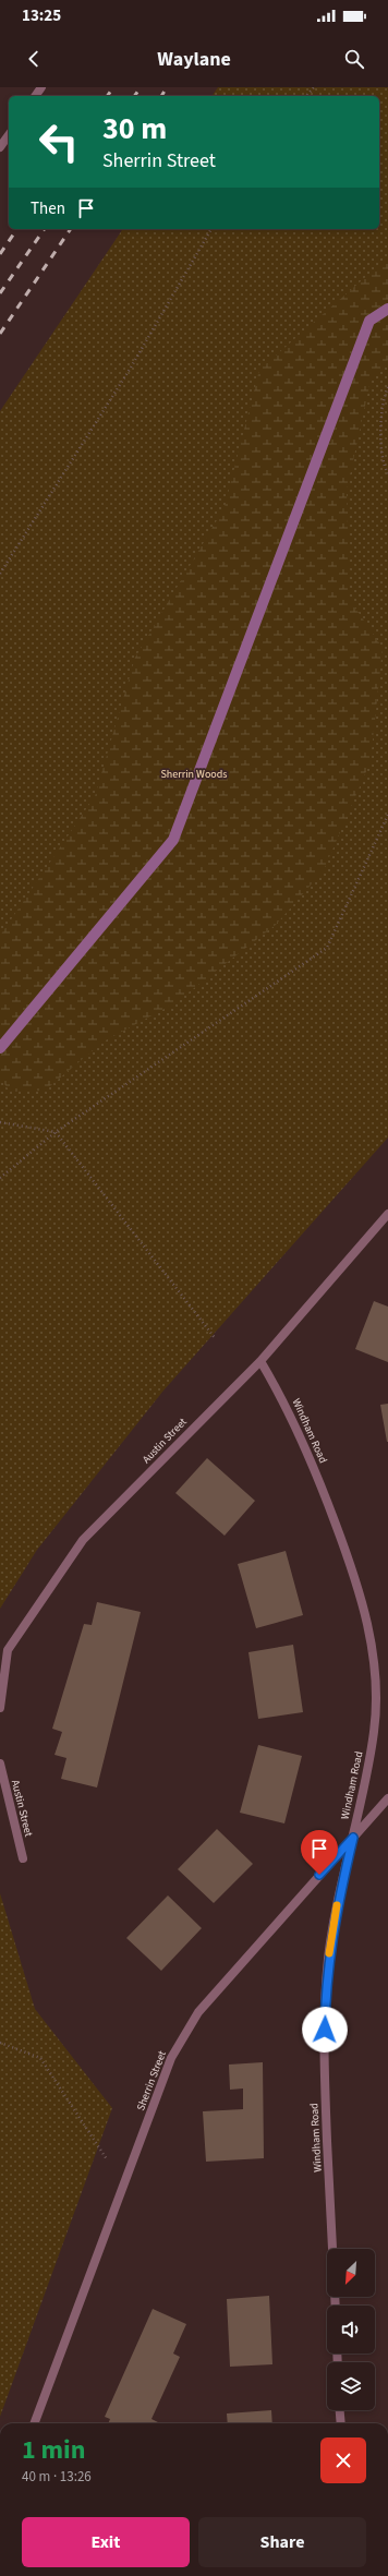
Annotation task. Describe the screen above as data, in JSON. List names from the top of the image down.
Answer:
{
  "streets": {
    "street": ["Windham Road", "Austin Street", "Sherrin Street"]
  },
  "crossings": [
    ["Windham Road", "Austin Street"],
    ["Windham Road", "Sherrin Street"]
  ],
  "parks": ["Sherrin Woods"],
  "north": "bottom left",
  "page": {
    "status": "13:25",
    "header": "Waylane",
    "turn": ["30 m", "Sherrin Street"],
    "then": "Then",
    "heading": ["1 min", "40 m · 13:26"],
    "buttons": ["Exit", "Share"]
  }
}
